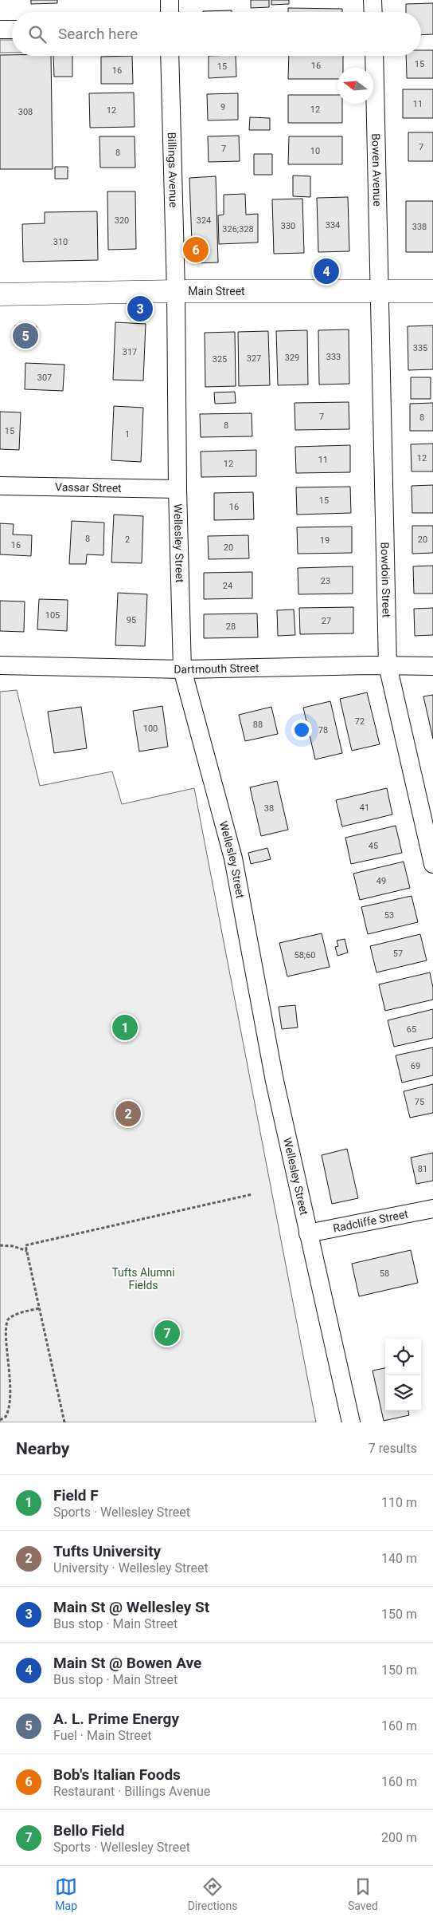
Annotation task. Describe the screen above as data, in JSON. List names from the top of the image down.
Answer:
{
  "streets": {
    "main road": ["Main Street"],
    "street": [
      "Billings Avenue",
      "Bowen Avenue",
      "Vassar Street",
      "Wellesley Street",
      "Bowdoin Street",
      "Dartmouth Street",
      "Radcliffe Street"
    ]
  },
  "crossings": [
    ["Billings Avenue", "Main Street"],
    ["Billings Avenue", "Wellesley Street"],
    ["Bowen Avenue", "Main Street"],
    ["Bowen Avenue", "Bowdoin Street"],
    ["Main Street", "Wellesley Street"],
    ["Main Street", "Bowdoin Street"],
    ["Vassar Street", "Wellesley Street"],
    ["Wellesley Street", "Dartmouth Street"],
    ["Wellesley Street", "Radcliffe Street"],
    ["Bowdoin Street", "Dartmouth Street"]
  ],
  "parks": ["Tufts Alumni Fields"],
  "house_numbers": [
    "15",
    "16",
    "15",
    "16",
    "11",
    "9",
    "12",
    "12",
    "308",
    "7",
    "7",
    "10",
    "8",
    "320",
    "324",
    "334",
    "330",
    "338",
    "326;328",
    "310",
    "335",
    "317",
    "333",
    "329",
    "327",
    "325",
    "307",
    "7",
    "8",
    "8",
    "15",
    "1",
    "12",
    "11",
    "12",
    "15",
    "16",
    "8",
    "2",
    "20",
    "19",
    "16",
    "20",
    "23",
    "24",
    "105",
    "95",
    "27",
    "28",
    "72",
    "88",
    "100",
    "78",
    "41",
    "38",
    "45",
    "49",
    "53",
    "57",
    "58;60",
    "65",
    "69",
    "75",
    "81",
    "58"
  ],
  "north": "left",
  "page": {
    "search": "Search here",
    "pins": [
      "6",
      "4",
      "3",
      "5",
      "1",
      "2",
      "7"
    ],
    "heading": ["Nearby", "7 results"],
    "list": [
      {
        "mark": "1",
        "name": "Field F",
        "note": "Sports · Wellesley Street",
        "value": "110 m"
      },
      {
        "mark": "2",
        "name": "Tufts University",
        "note": "University · Wellesley Street",
        "value": "140 m"
      },
      {
        "mark": "3",
        "name": "Main St @ Wellesley St",
        "note": "Bus stop · Main Street",
        "value": "150 m"
      },
      {
        "mark": "4",
        "name": "Main St @ Bowen Ave",
        "note": "Bus stop · Main Street",
        "value": "150 m"
      },
      {
        "mark": "5",
        "name": "A. L. Prime Energy",
        "note": "Fuel · Main Street",
        "value": "160 m"
      },
      {
        "mark": "6",
        "name": "Bob's Italian Foods",
        "note": "Restaurant · Billings Avenue",
        "value": "160 m"
      },
      {
        "mark": "7",
        "name": "Bello Field",
        "note": "Sports · Wellesley Street",
        "value": "200 m"
      }
    ],
    "nav": ["Map", "Directions", "Saved"]
  }
}
